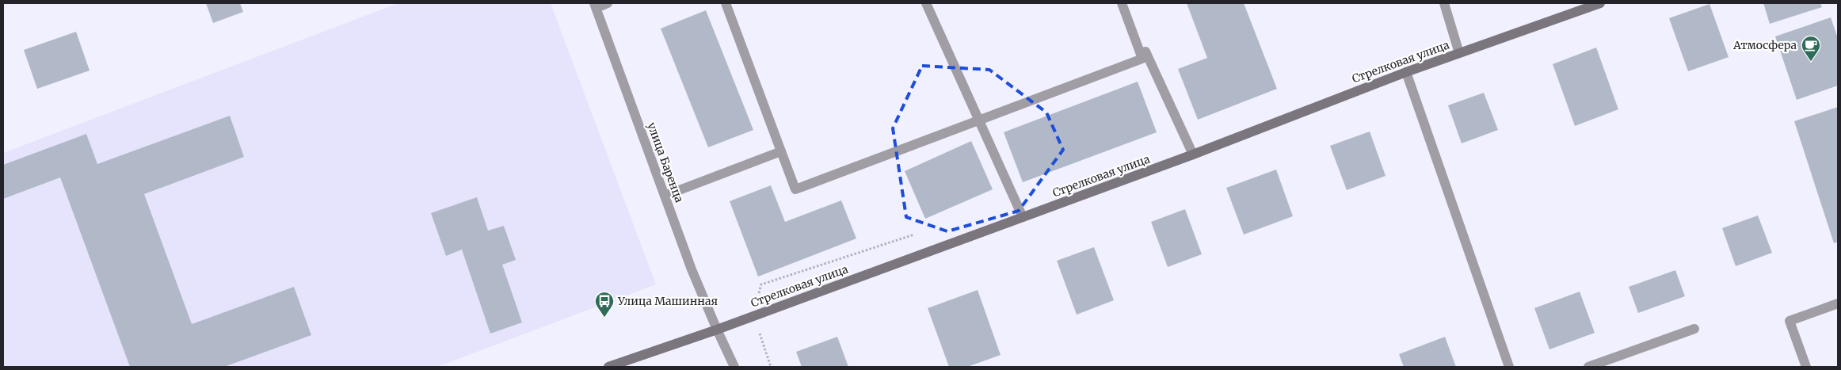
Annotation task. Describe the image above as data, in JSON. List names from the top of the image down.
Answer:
{
  "streets": {
    "main road": ["Стрелковая улица"],
    "street": ["улица Баренца"]
  },
  "crossings": [
    ["Стрелковая улица", "улица Баренца"]
  ],
  "places": {
    "cafe": ["Атмосфера"],
    "bus stop": ["Улица Машинная"]
  }
}
